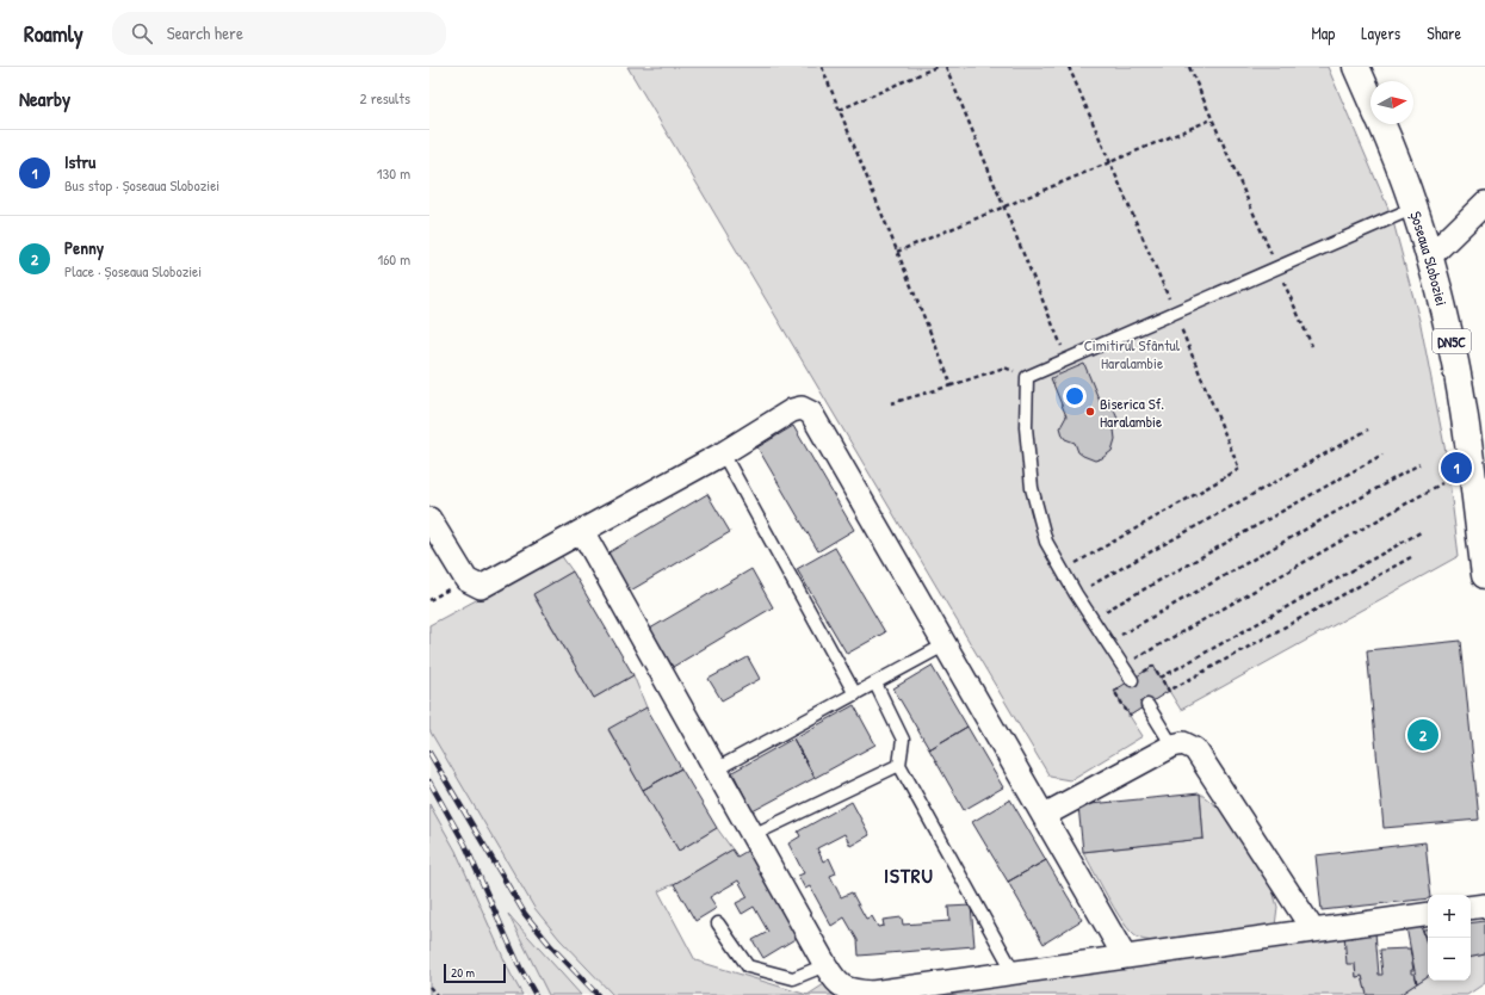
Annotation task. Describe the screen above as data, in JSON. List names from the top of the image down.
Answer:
{
  "streets": {
    "main road": ["Șoseaua Sloboziei", "DN5C"]
  },
  "districts": ["ISTRU"],
  "parks": ["Cimitirul Sfântul Haralambie"],
  "places": ["Biserica Sf. Haralambie"],
  "scale_bar": "20 m",
  "north": "right",
  "page": {
    "header": "Roamly",
    "search": "Search here",
    "nav": ["Map", "Layers", "Share"],
    "heading": ["Nearby", "2 results"],
    "list": [
      {
        "mark": "1",
        "name": "Istru",
        "note": "Bus stop · Șoseaua Sloboziei",
        "value": "130 m"
      },
      {
        "mark": "2",
        "name": "Penny",
        "note": "Place · Șoseaua Sloboziei",
        "value": "160 m"
      }
    ],
    "pins": ["1", "2"],
    "map_buttons": ["+", "−"],
    "scale": "20 m"
  }
}
